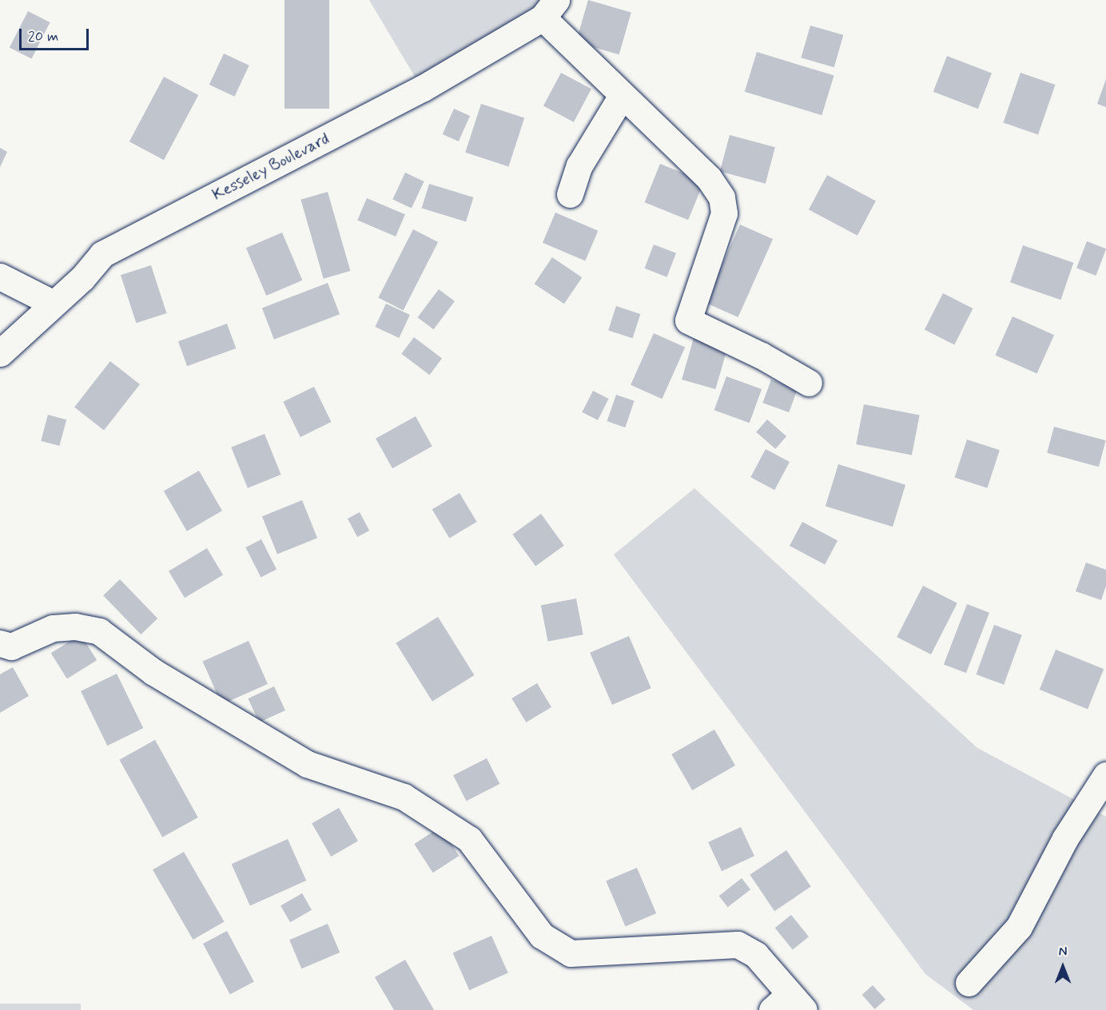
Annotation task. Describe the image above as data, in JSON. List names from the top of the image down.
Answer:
{
  "streets": {
    "street": ["Kesseley Boulevard"]
  },
  "scale_bar": "20 m",
  "north": "top"
}
